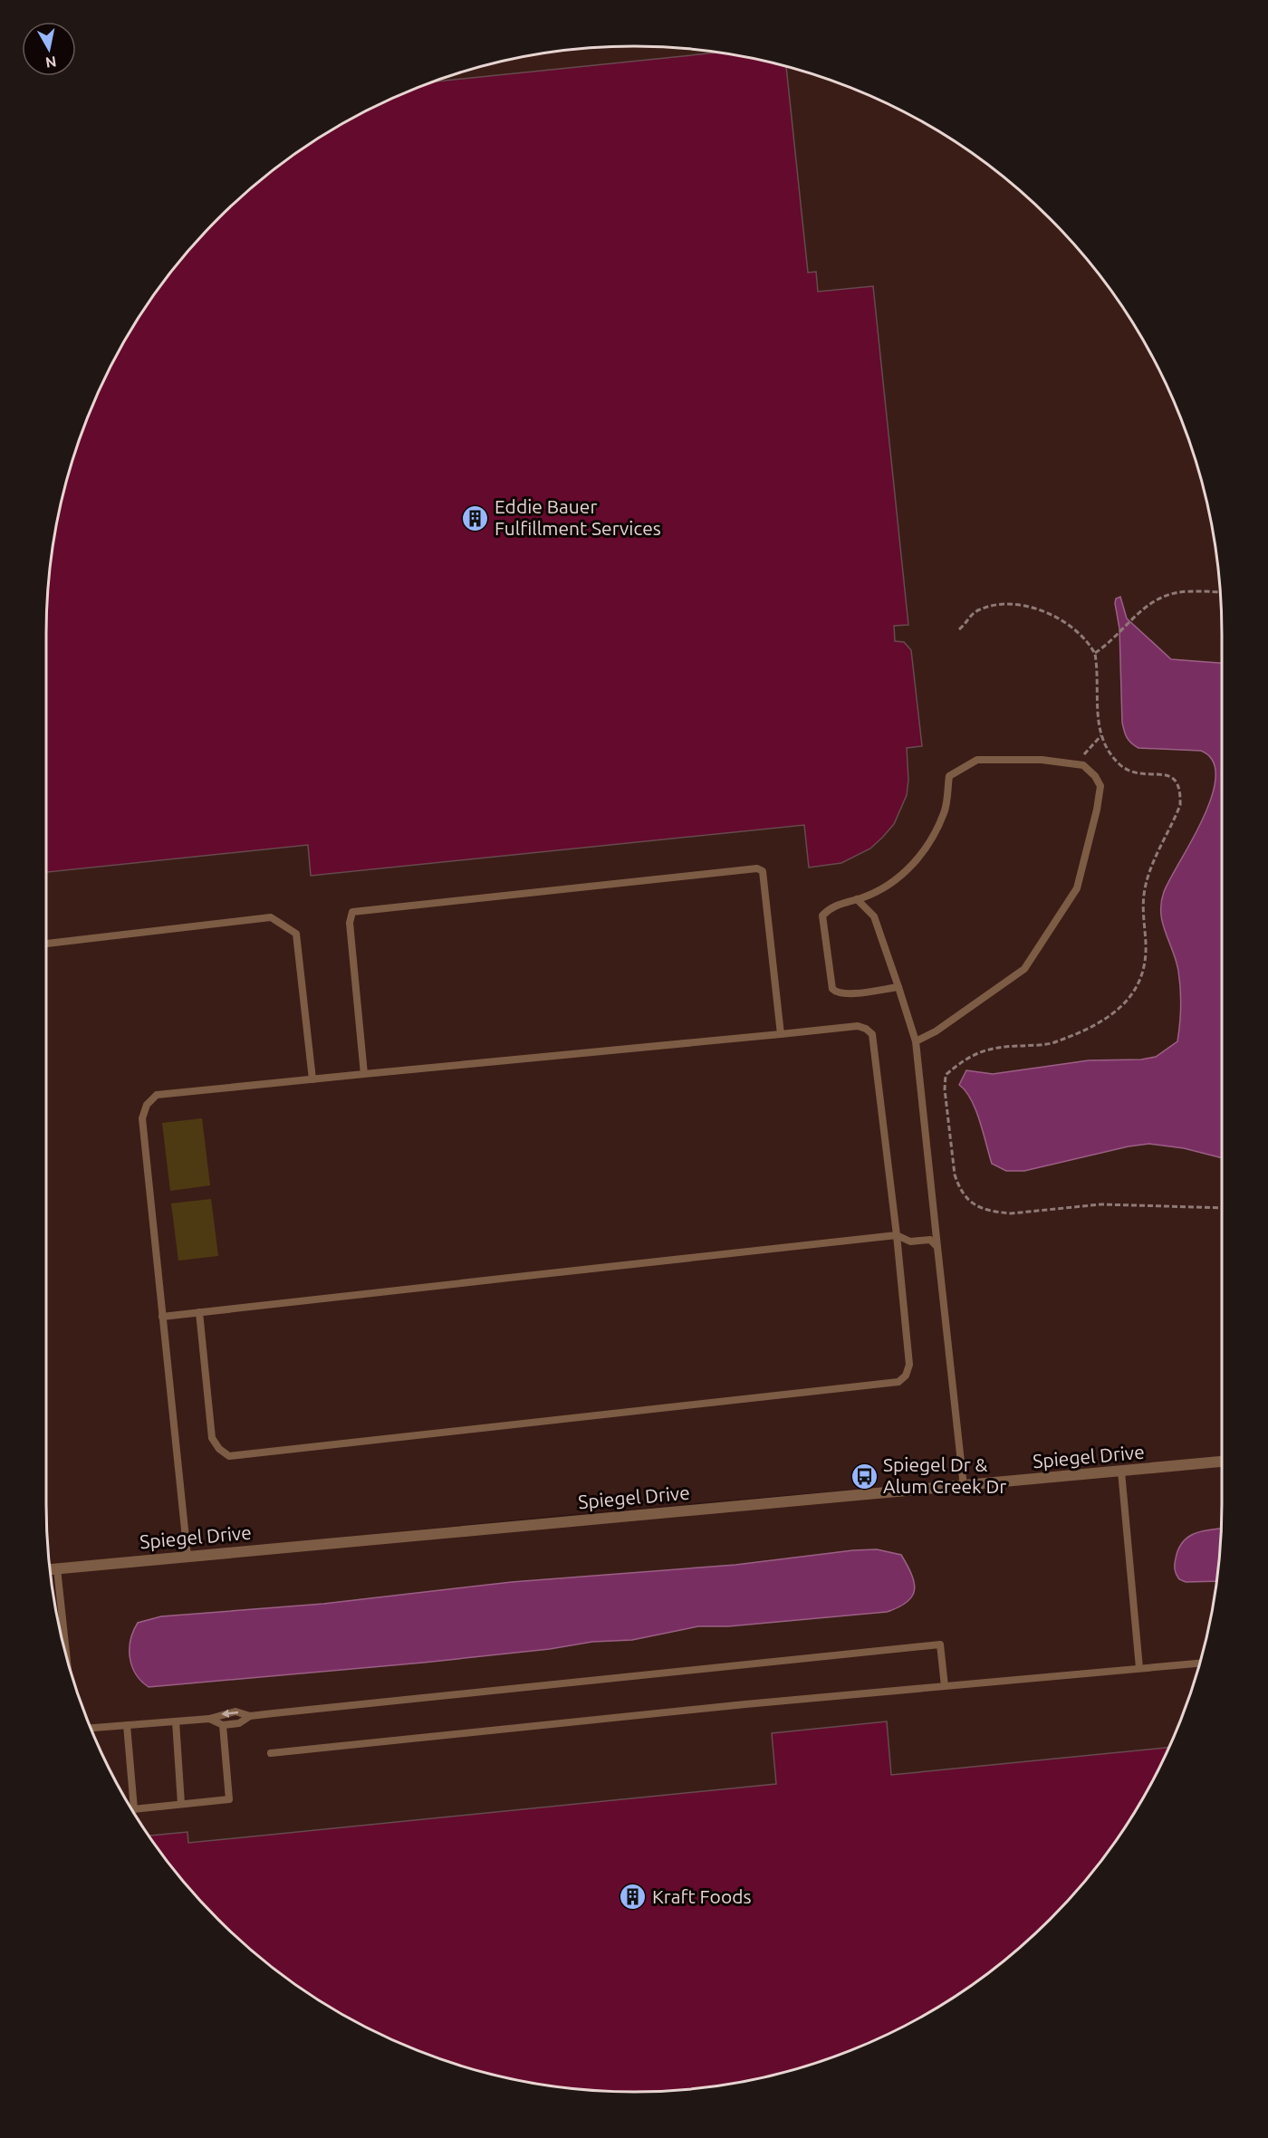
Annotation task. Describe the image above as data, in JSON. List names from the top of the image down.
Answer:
{
  "streets": {
    "street": ["Spiegel Drive"]
  },
  "places": {
    "building": ["Eddie Bauer Fulfillment Services", "Kraft Foods"],
    "bus stop": ["Spiegel Dr & Alum Creek Dr"]
  },
  "north": "bottom"
}
